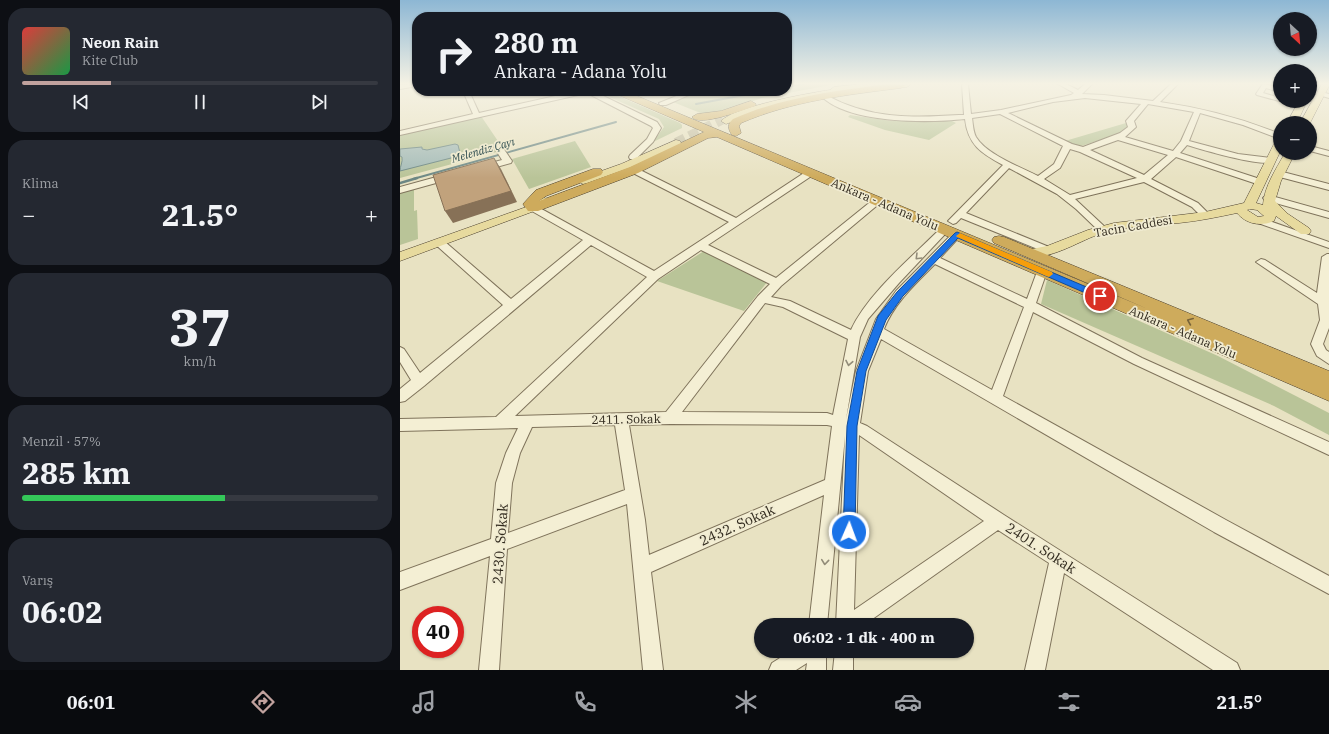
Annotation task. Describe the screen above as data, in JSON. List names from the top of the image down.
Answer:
{
  "streets": {
    "highway": ["Ankara - Adana Yolu"],
    "main road": ["Tacin Caddesi"],
    "street": [
      "2411. Sokak",
      "2432. Sokak",
      "2430. Sokak",
      "2401. Sokak"
    ]
  },
  "crossings": [
    ["Ankara - Adana Yolu", "Tacin Caddesi"],
    ["2411. Sokak", "2430. Sokak"],
    ["2411. Sokak", "2401. Sokak"]
  ],
  "water": ["Melendiz Çayı"],
  "north": "bottom right",
  "page": {
    "map_buttons": ["+", "−"],
    "turn": ["280 m", "Ankara - Adana Yolu"],
    "song": ["Neon Rain", "Kite Club"],
    "tile": [
      "Klima",
      ["37", "km/h"],
      ["Menzil · 57%", "285 km"],
      ["Varış", "06:02"]
    ],
    "heat": ["−", "21.5°", "+"],
    "limit": "40",
    "trip": "06:02 · 1 dk · 400 m",
    "tabs": ["06:01", "21.5°"]
  }
}
